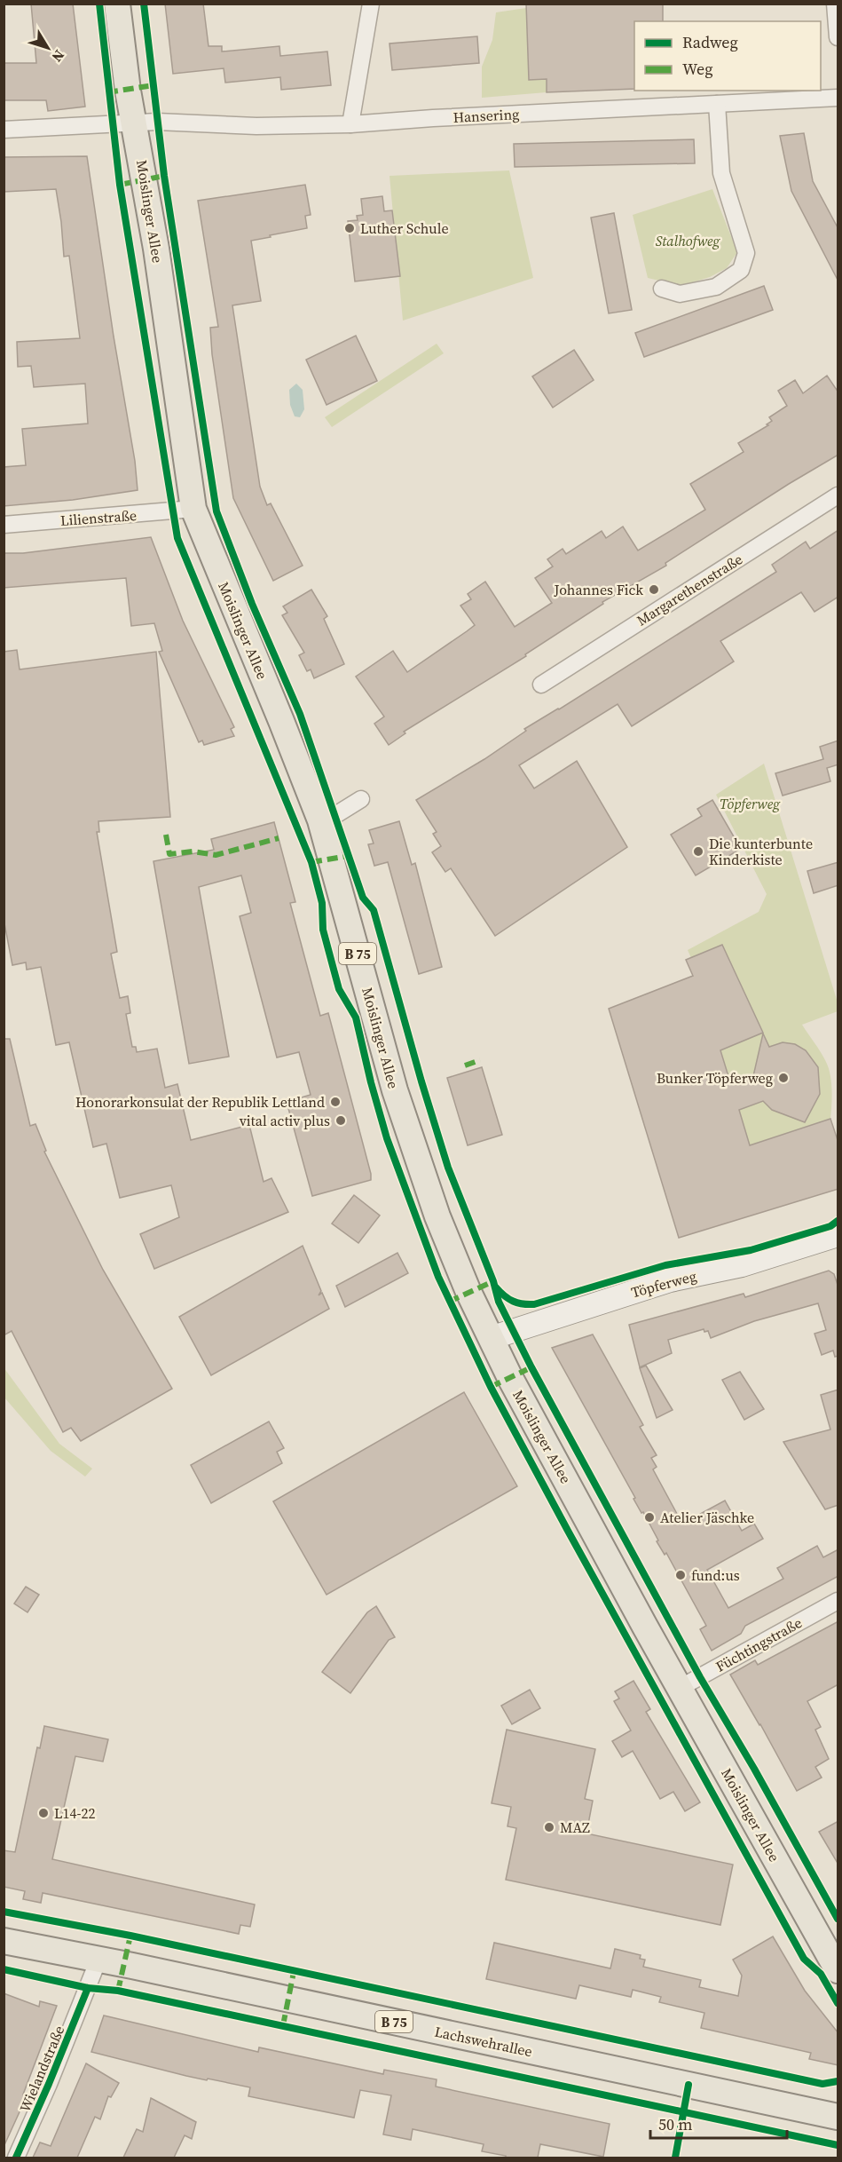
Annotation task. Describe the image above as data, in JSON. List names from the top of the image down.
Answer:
{
  "streets": {
    "main road": [
      "Moislinger Allee",
      "B 75",
      "Töpferweg",
      "Lachswehrallee"
    ],
    "street": [
      "Hansering",
      "Lilienstraße",
      "Margarethenstraße",
      "Füchtingstraße",
      "Wielandstraße"
    ]
  },
  "crossings": [
    ["Hansering", "Moislinger Allee"],
    ["Moislinger Allee", "Lilienstraße"],
    ["Moislinger Allee", "Töpferweg"],
    ["Moislinger Allee", "Füchtingstraße"],
    ["Lachswehrallee", "Wielandstraße"]
  ],
  "parks": ["Stalhofweg", "Töpferweg"],
  "places": [
    "Luther Schule",
    "Johannes Fick",
    "Die kunterbunte Kinderkiste",
    "Bunker Töpferweg",
    "Honorarkonsulat der Republik Lettland",
    "vital activ plus",
    "Atelier Jäschke",
    "fund:us",
    "L14-22",
    "MAZ"
  ],
  "legend": ["Radweg", "Weg"],
  "scale_bar": "50 m",
  "north": "bottom right"
}
